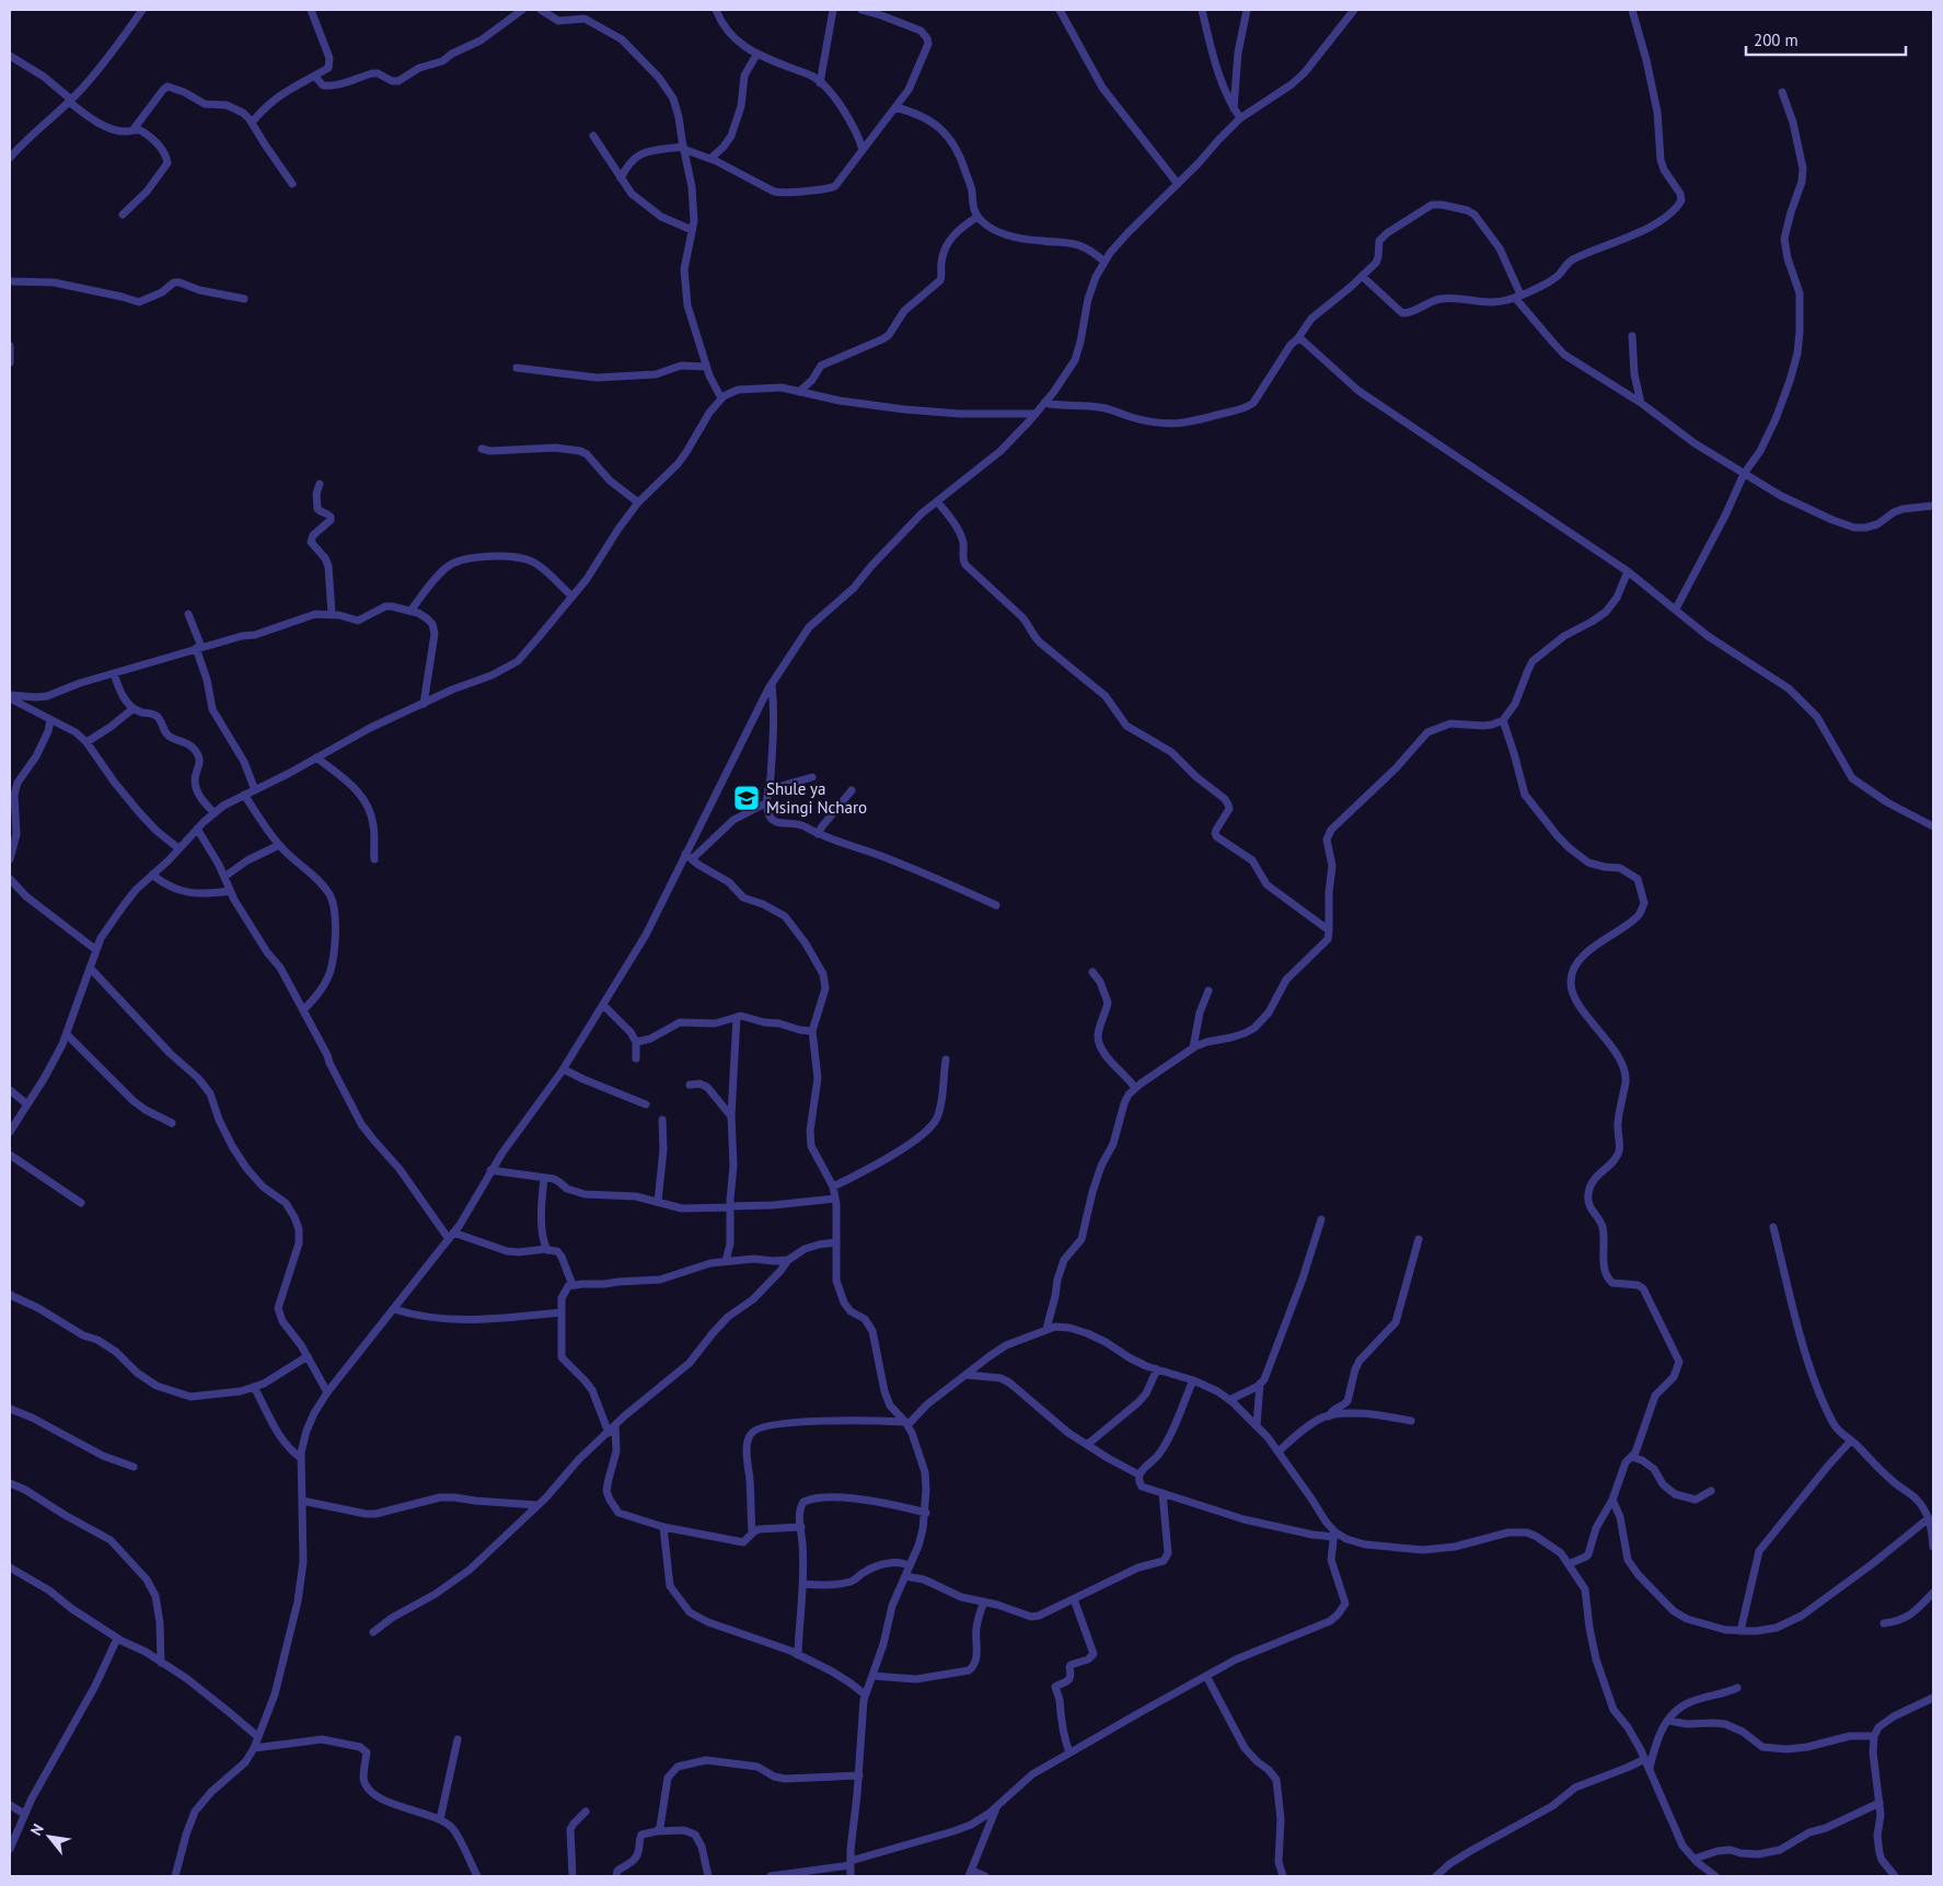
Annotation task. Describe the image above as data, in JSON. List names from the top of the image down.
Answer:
{
  "places": {
    "school or university": ["Shule ya Msingi Ncharo"]
  },
  "scale_bar": "200 m",
  "north": "top left"
}
